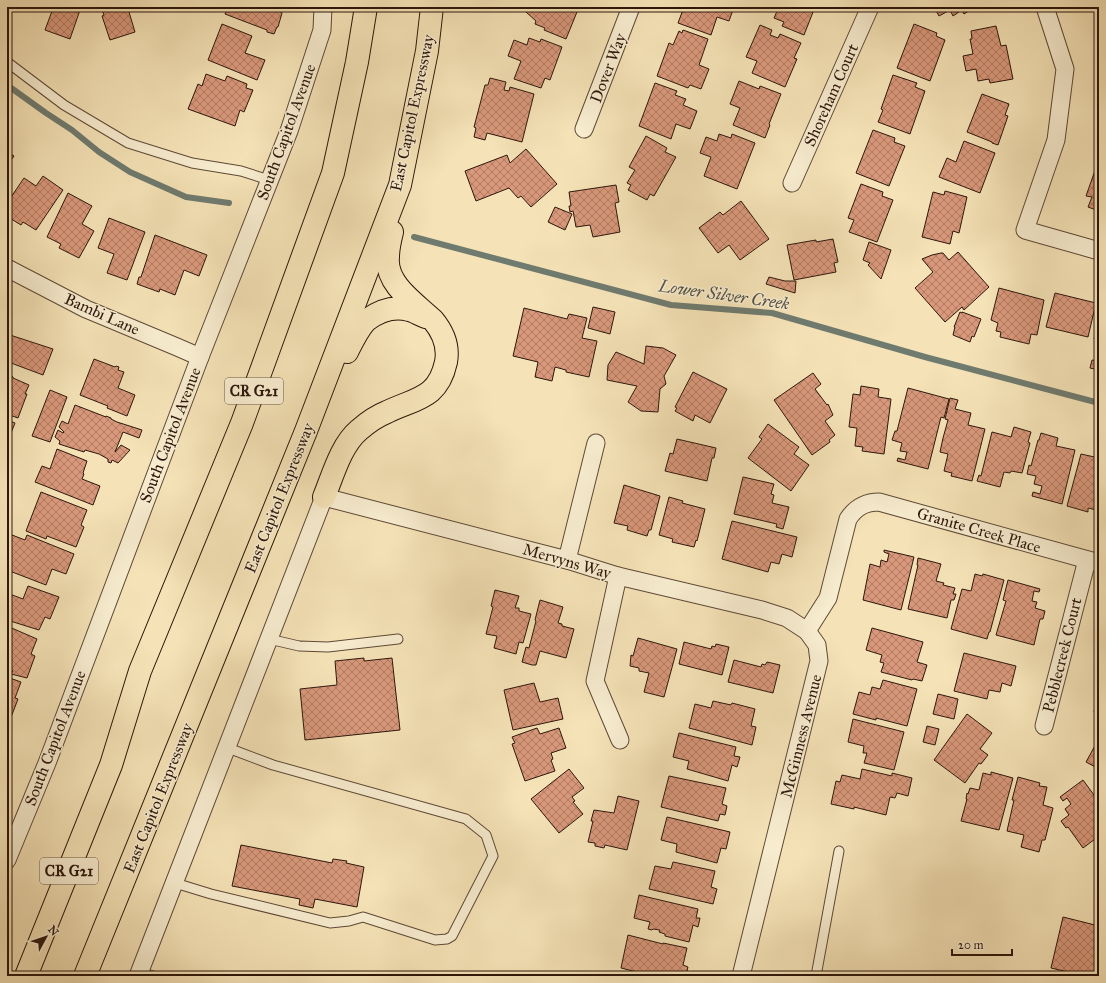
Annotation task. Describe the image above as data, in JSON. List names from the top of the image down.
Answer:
{
  "streets": {
    "highway": ["East Capitol Expressway", "CR G21"],
    "street": [
      "Dover Way",
      "Shoreham Court",
      "South Capitol Avenue",
      "Bambi Lane",
      "Granite Creek Place",
      "Mervyns Way",
      "Pebblecreek Court",
      "McGinness Avenue"
    ]
  },
  "crossings": [
    ["South Capitol Avenue", "Bambi Lane"],
    ["Granite Creek Place", "Mervyns Way"],
    ["Granite Creek Place", "Pebblecreek Court"],
    ["Granite Creek Place", "McGinness Avenue"],
    ["Mervyns Way", "McGinness Avenue"]
  ],
  "water": ["Lower Silver Creek"],
  "scale_bar": "20 m",
  "north": "top right"
}
